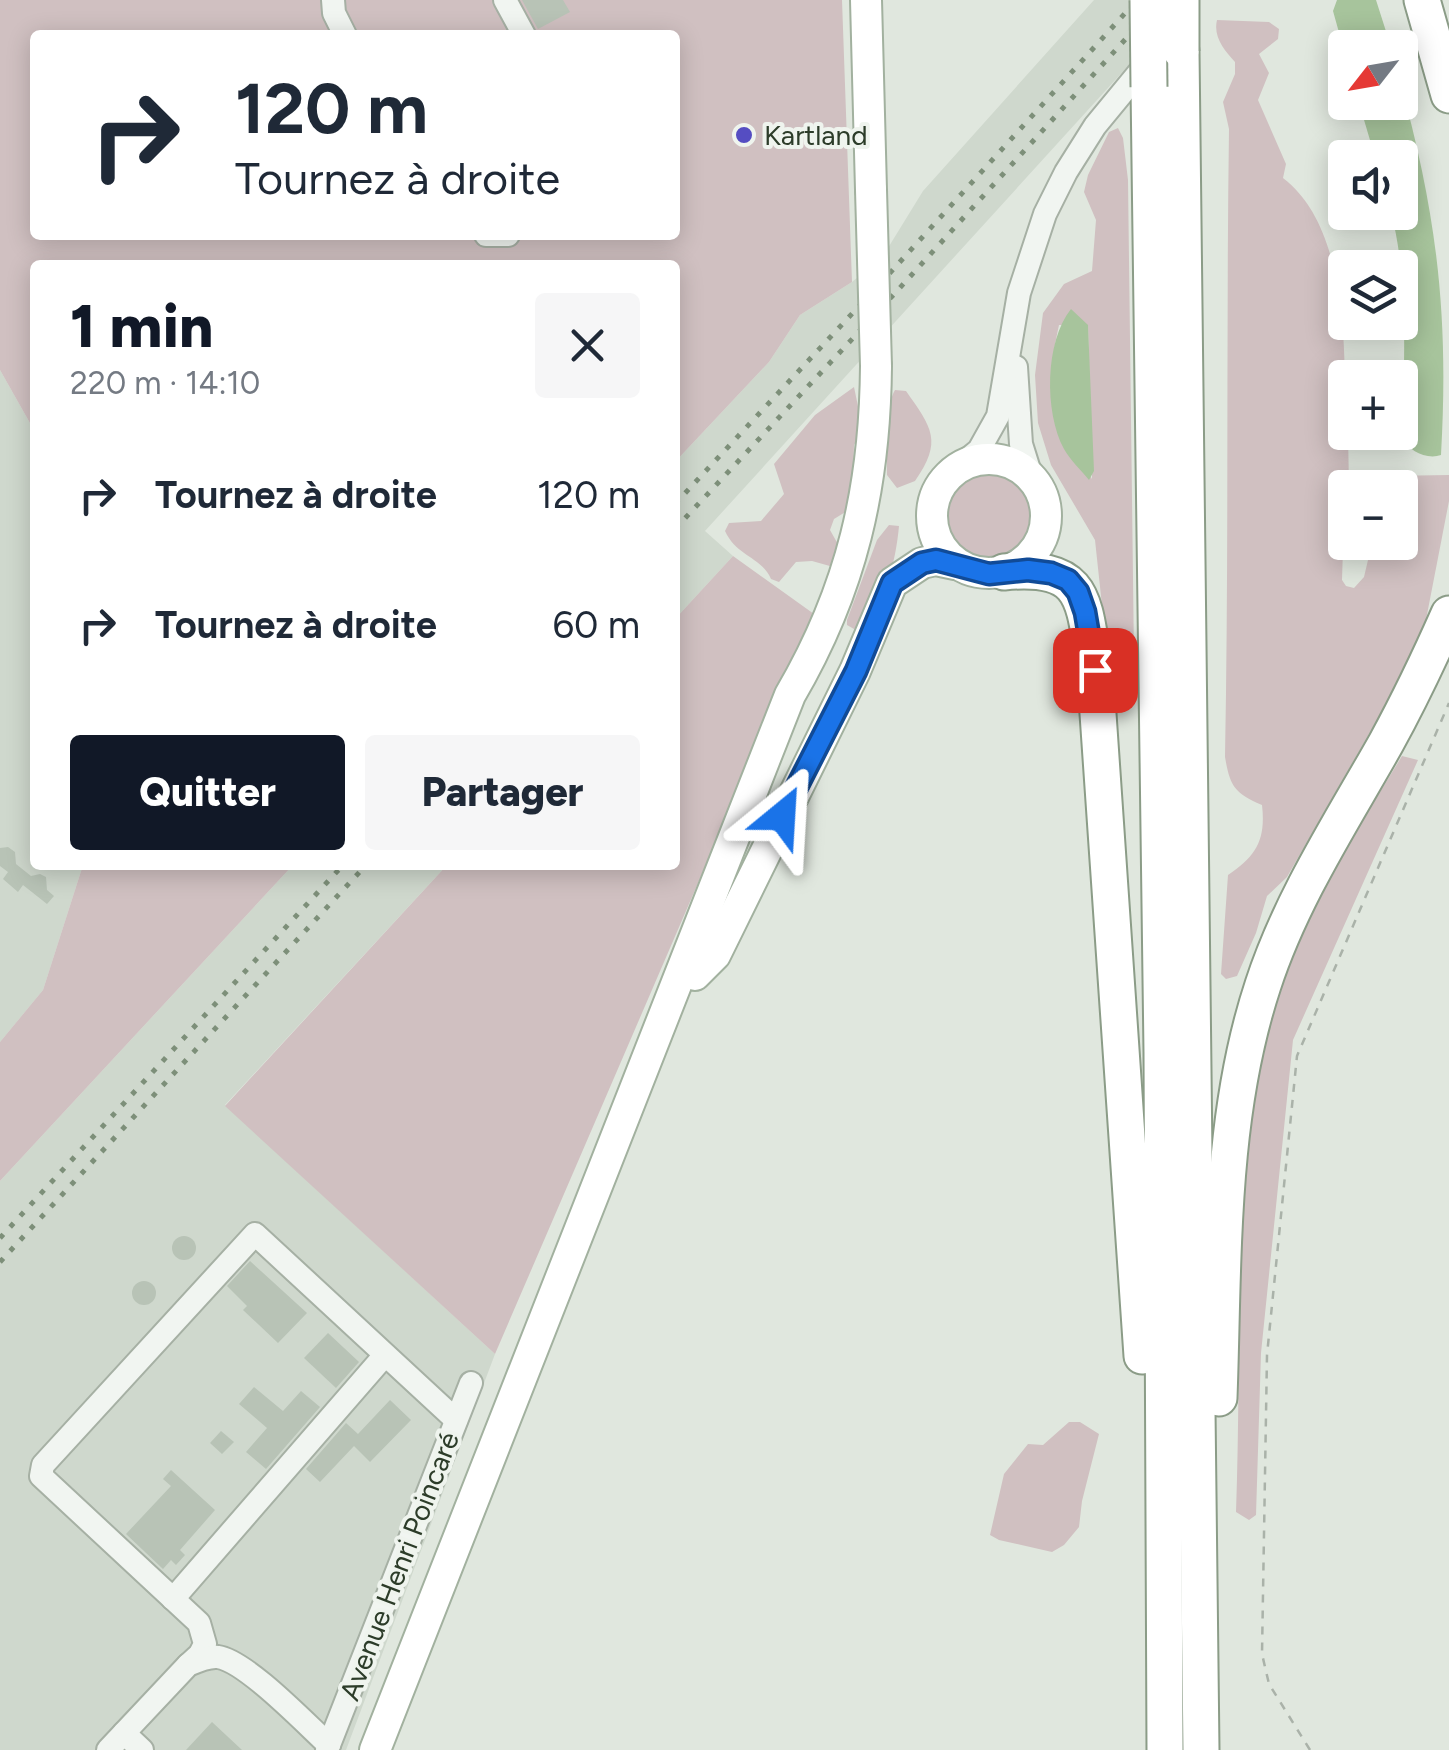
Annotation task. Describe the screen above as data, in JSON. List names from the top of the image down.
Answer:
{
  "streets": {
    "street": ["Avenue Henri Poincaré"]
  },
  "places": ["Kartland"],
  "north": "bottom left",
  "page": {
    "map_buttons": ["+", "−"],
    "turn": ["120 m", "Tournez à droite"],
    "heading": ["1 min", "220 m · 14:10"],
    "list": [
      {
        "name": "Tournez à droite",
        "value": "120 m"
      },
      {
        "name": "Tournez à droite",
        "value": "60 m"
      }
    ],
    "buttons": ["Quitter", "Partager"]
  }
}
